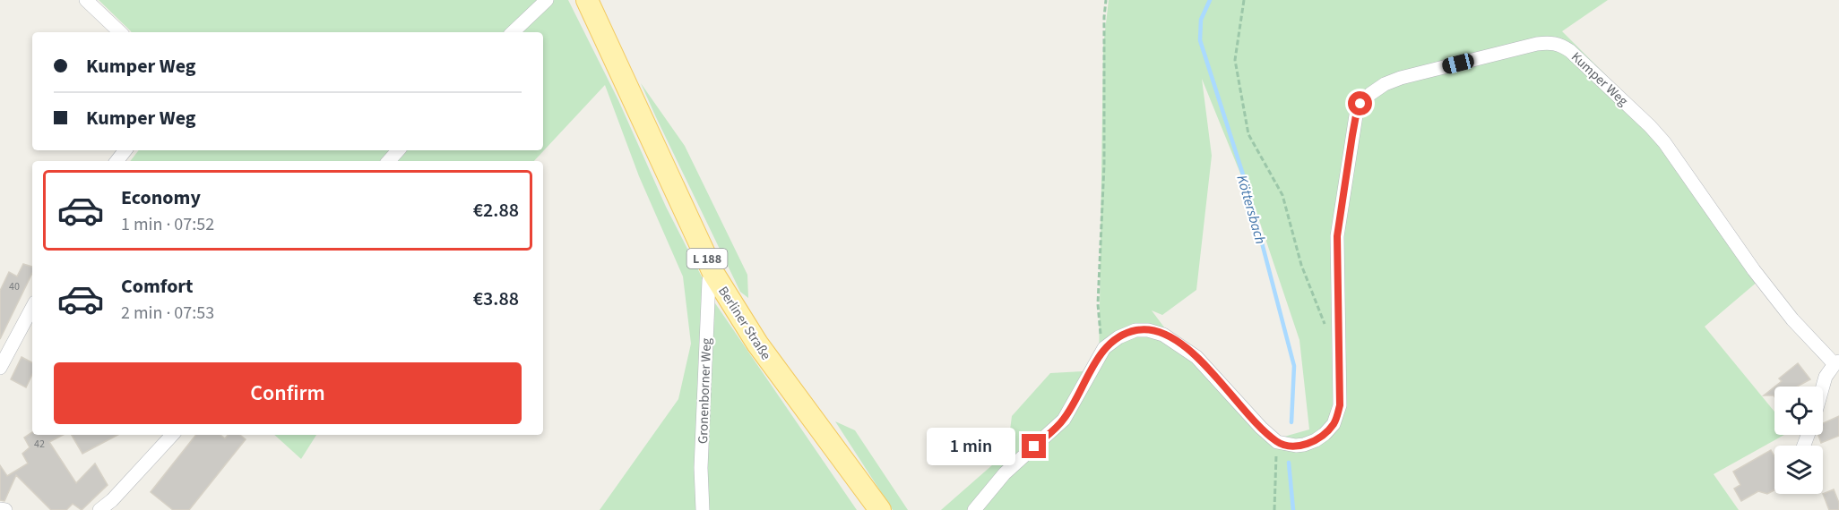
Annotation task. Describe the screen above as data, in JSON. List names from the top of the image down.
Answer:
{
  "streets": {
    "main road": ["L 188", "Berliner Straße"],
    "street": ["Kumper Weg", "Gronenborner Weg"]
  },
  "crossings": [
    ["Berliner Straße", "Gronenborner Weg"]
  ],
  "water": ["Köttersbach"],
  "house_numbers": ["40", "42"],
  "page": {
    "banner": ["Kumper Weg", "Kumper Weg"],
    "list": [
      {
        "name": "Economy",
        "note": "1 min · 07:52",
        "value": "€2.88"
      },
      {
        "name": "Comfort",
        "note": "2 min · 07:53",
        "value": "€3.88"
      }
    ],
    "buttons": "Confirm",
    "bubble": "1 min"
  }
}
